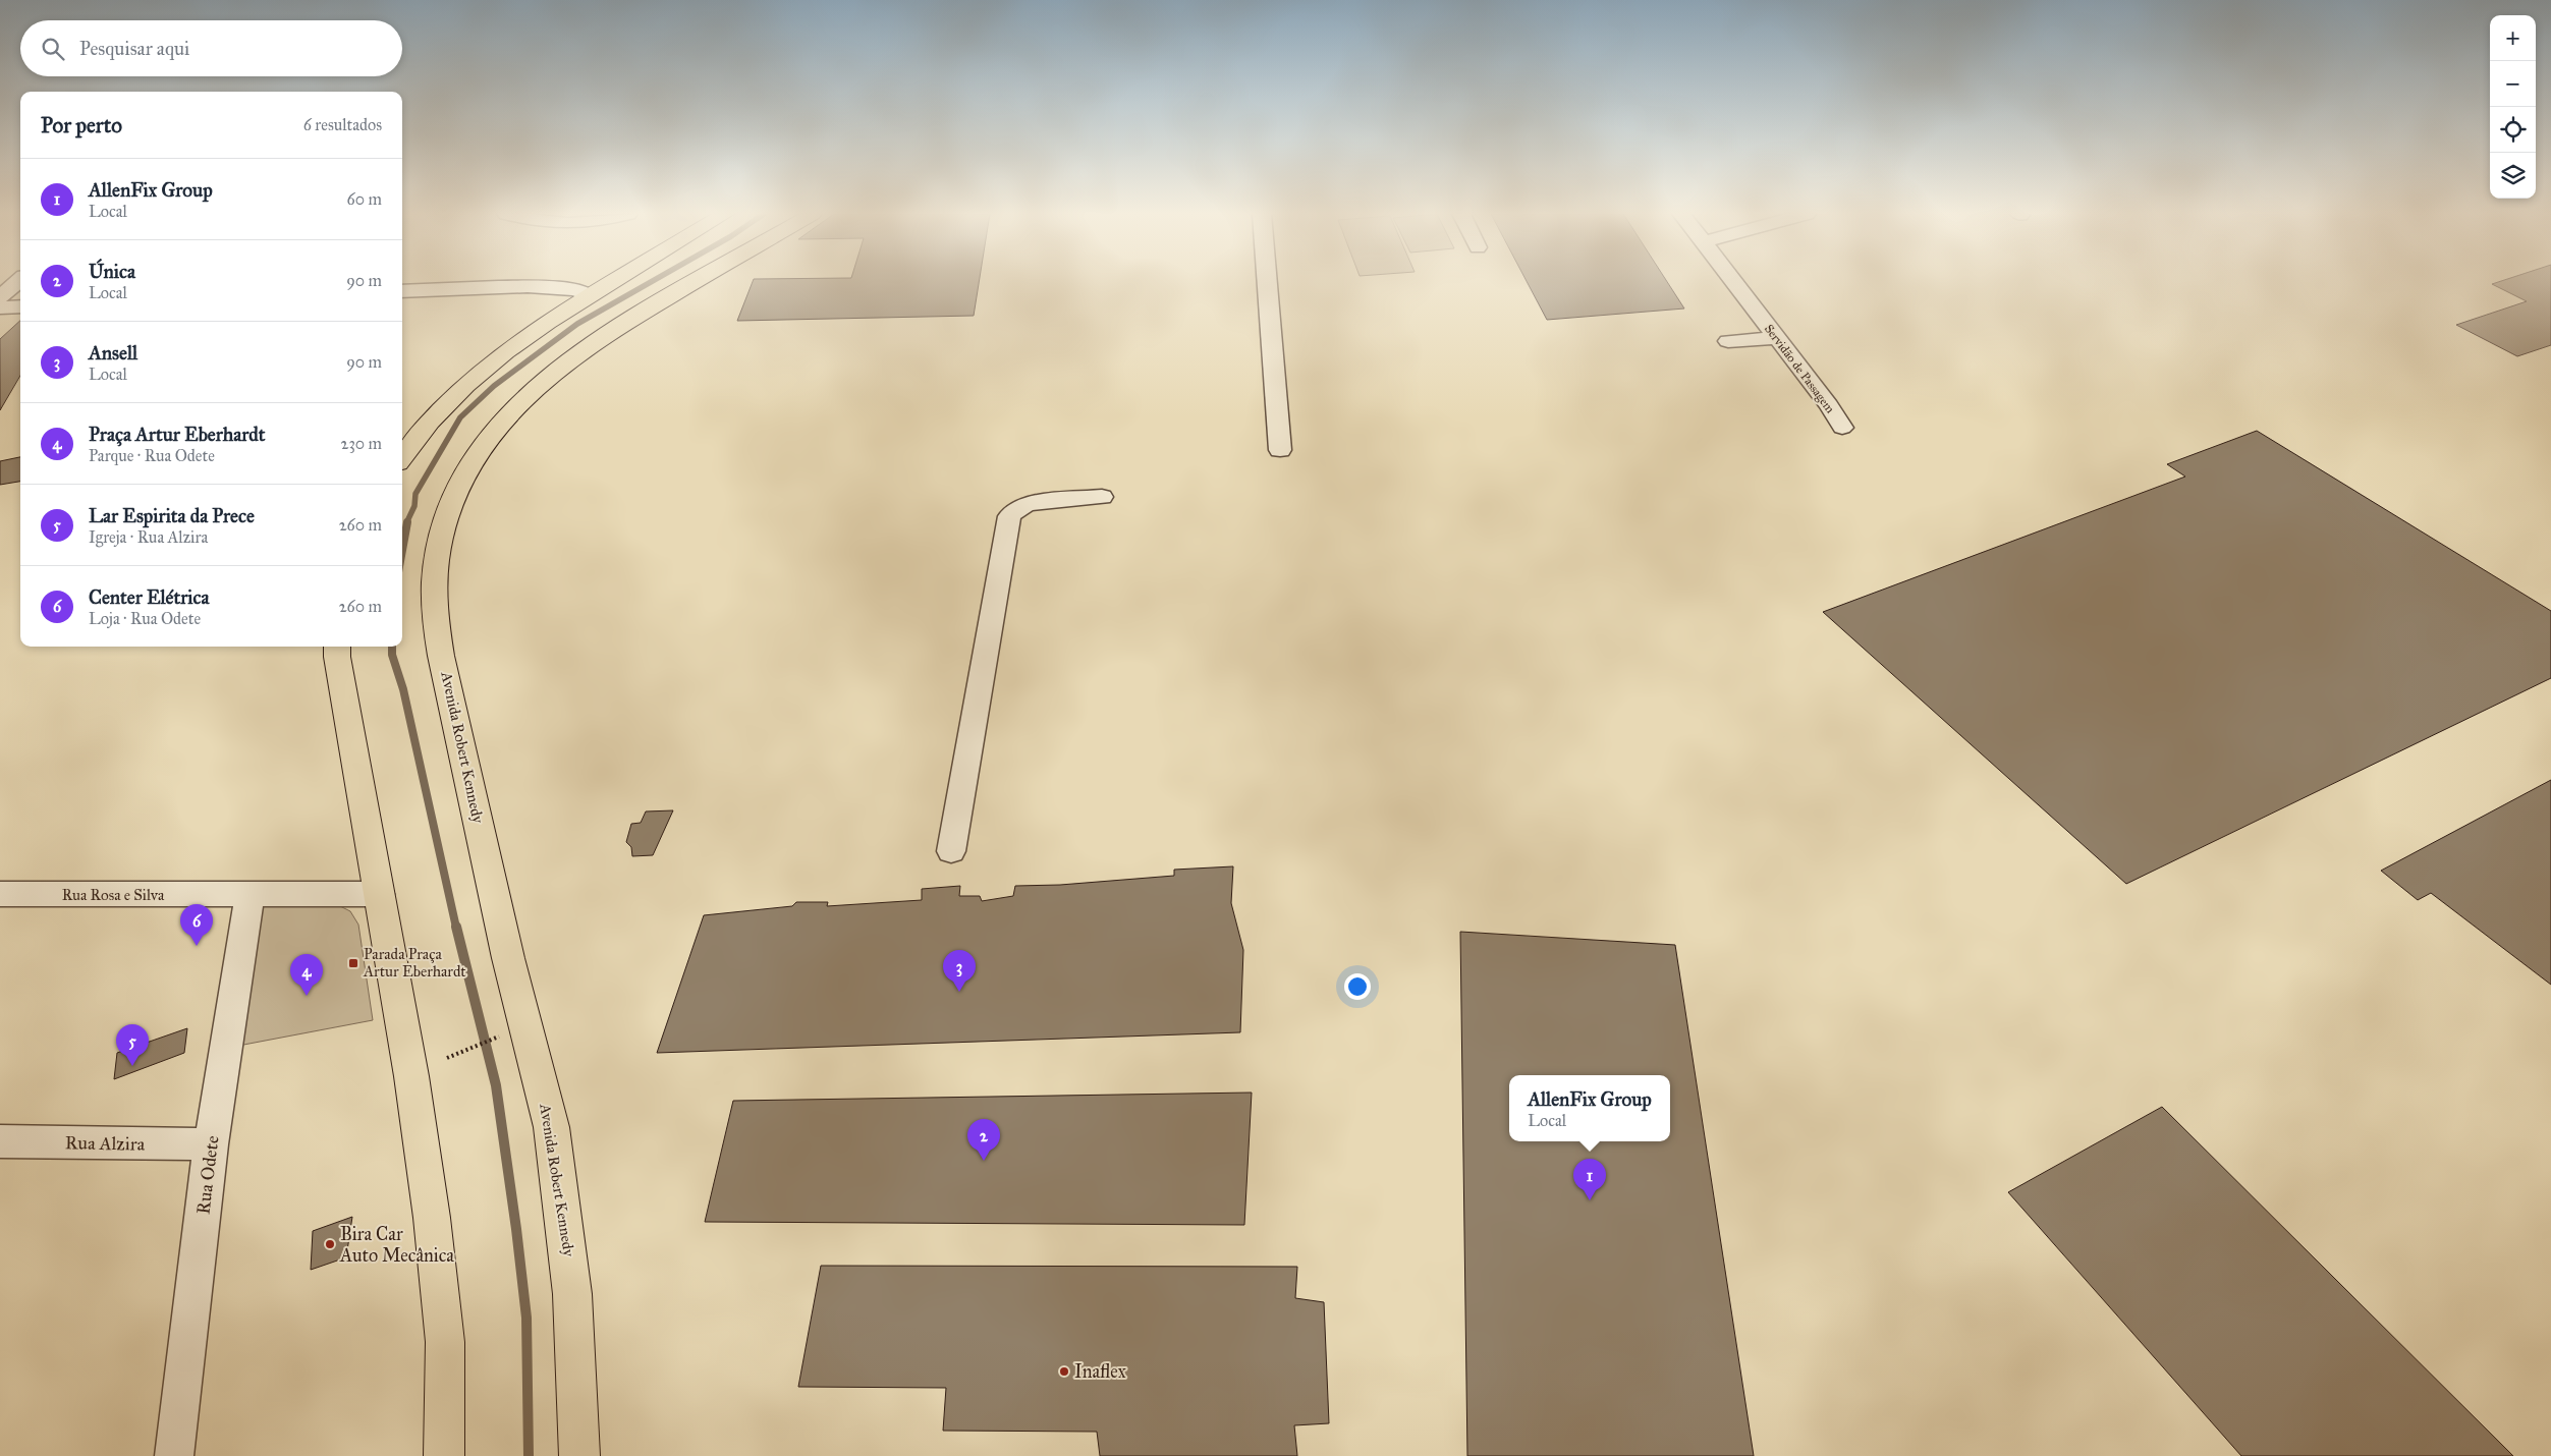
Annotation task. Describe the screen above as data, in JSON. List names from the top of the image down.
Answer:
{
  "streets": {
    "main road": ["Avenida Robert Kennedy"],
    "street": [
      "Servidão de Passagem",
      "Rua Rosa e Silva",
      "Rua Alzira",
      "Rua Odete"
    ]
  },
  "crossings": [
    ["Rua Rosa e Silva", "Rua Odete"],
    ["Rua Alzira", "Rua Odete"]
  ],
  "places": {
    "transit": ["Parada Praça Artur Eberhardt"],
    "other": ["Bira Car Auto Mecânica", "Inaflex"]
  },
  "page": {
    "map_buttons": ["+", "−"],
    "search": "Pesquisar aqui",
    "heading": ["Por perto", "6 resultados"],
    "list": [
      {
        "mark": "1",
        "name": "AllenFix Group",
        "note": "Local",
        "value": "60 m"
      },
      {
        "mark": "2",
        "name": "Única",
        "note": "Local",
        "value": "90 m"
      },
      {
        "mark": "3",
        "name": "Ansell",
        "note": "Local",
        "value": "90 m"
      },
      {
        "mark": "4",
        "name": "Praça Artur Eberhardt",
        "note": "Parque · Rua Odete",
        "value": "230 m"
      },
      {
        "mark": "5",
        "name": "Lar Espirita da Prece",
        "note": "Igreja · Rua Alzira",
        "value": "260 m"
      },
      {
        "mark": "6",
        "name": "Center Elétrica",
        "note": "Loja · Rua Odete",
        "value": "260 m"
      }
    ],
    "pins": [
      "6",
      "3",
      "4",
      "5",
      "2",
      "1"
    ],
    "popup": ["AllenFix Group", "Local"]
  }
}
